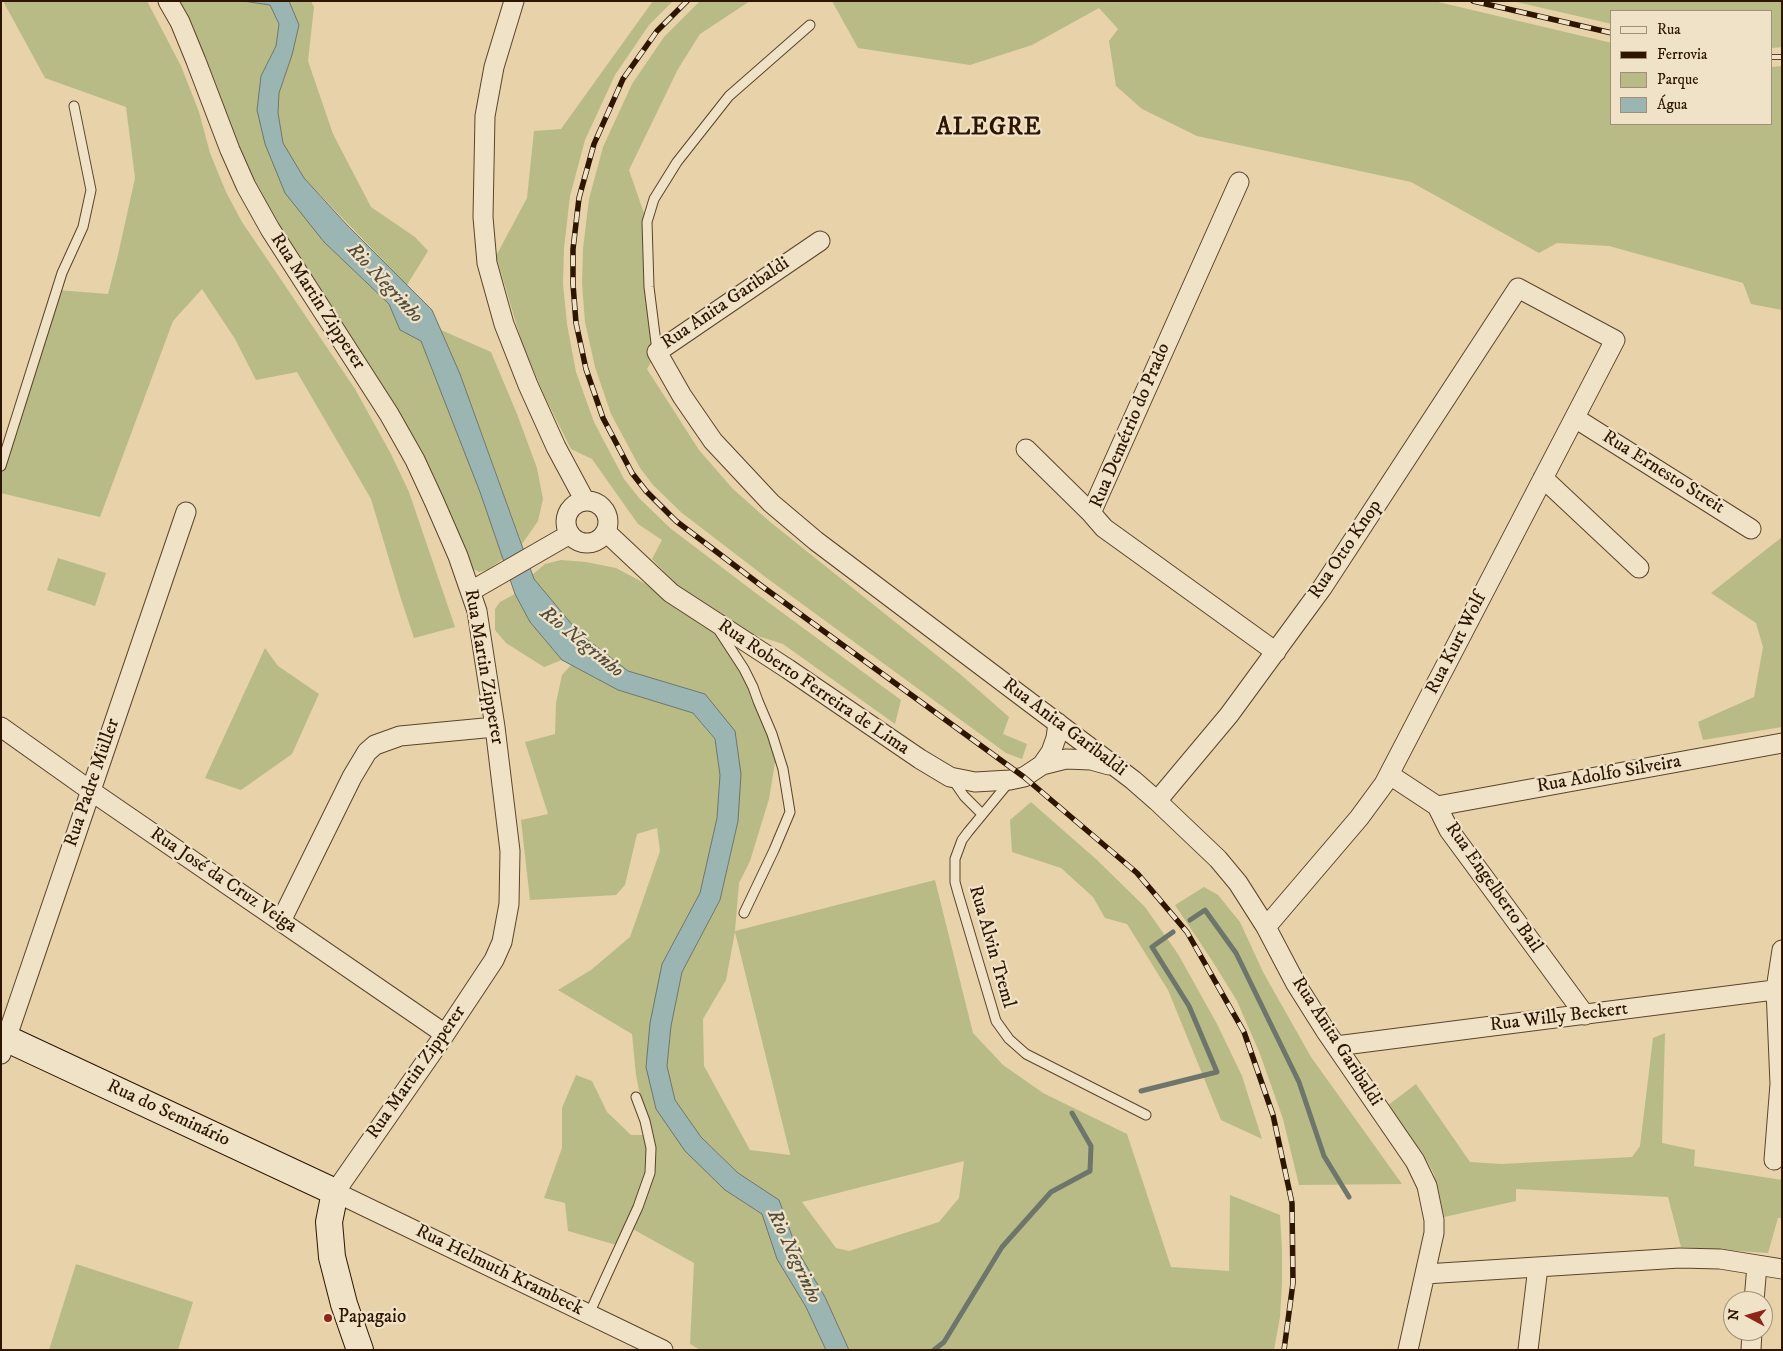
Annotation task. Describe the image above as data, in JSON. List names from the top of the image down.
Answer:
{
  "streets": {
    "street": [
      "Rua Martin Zipperer",
      "Rua Anita Garibaldi",
      "Rua Demétrio do Prado",
      "Rua Ernesto Streit",
      "Rua Otto Knop",
      "Rua Kurt Wolf",
      "Rua Roberto Ferreira de Lima",
      "Rua Adolfo Silveira",
      "Rua Padre Müller",
      "Rua José da Cruz Veiga",
      "Rua Engelberto Bail",
      "Rua Willy Beckert",
      "Rua do Seminário",
      "Rua Helmuth Krambeck"
    ],
    "lane": ["Rua Alvin Treml"]
  },
  "crossings": [
    ["Rua Martin Zipperer", "Rua José da Cruz Veiga"],
    ["Rua Martin Zipperer", "Rua do Seminário"],
    ["Rua Martin Zipperer", "Rua Helmuth Krambeck"],
    ["Rua Anita Garibaldi", "Rua Otto Knop"],
    ["Rua Anita Garibaldi", "Rua Kurt Wolf"],
    ["Rua Anita Garibaldi", "Rua Roberto Ferreira de Lima"],
    ["Rua Anita Garibaldi", "Rua Willy Beckert"],
    ["Rua Demétrio do Prado", "Rua Otto Knop"],
    ["Rua Ernesto Streit", "Rua Kurt Wolf"],
    ["Rua Otto Knop", "Rua Kurt Wolf"],
    ["Rua Kurt Wolf", "Rua Engelberto Bail"],
    ["Rua Roberto Ferreira de Lima", "Rua Alvin Treml"],
    ["Rua Adolfo Silveira", "Rua Engelberto Bail"],
    ["Rua Padre Müller", "Rua José da Cruz Veiga"],
    ["Rua Padre Müller", "Rua do Seminário"],
    ["Rua Engelberto Bail", "Rua Willy Beckert"],
    ["Rua do Seminário", "Rua Helmuth Krambeck"]
  ],
  "districts": ["ALEGRE"],
  "water": ["Rio Negrinho"],
  "places": ["Papagaio"],
  "legend": [
    "Rua",
    "Ferrovia",
    "Parque",
    "Água"
  ],
  "north": "left"
}
